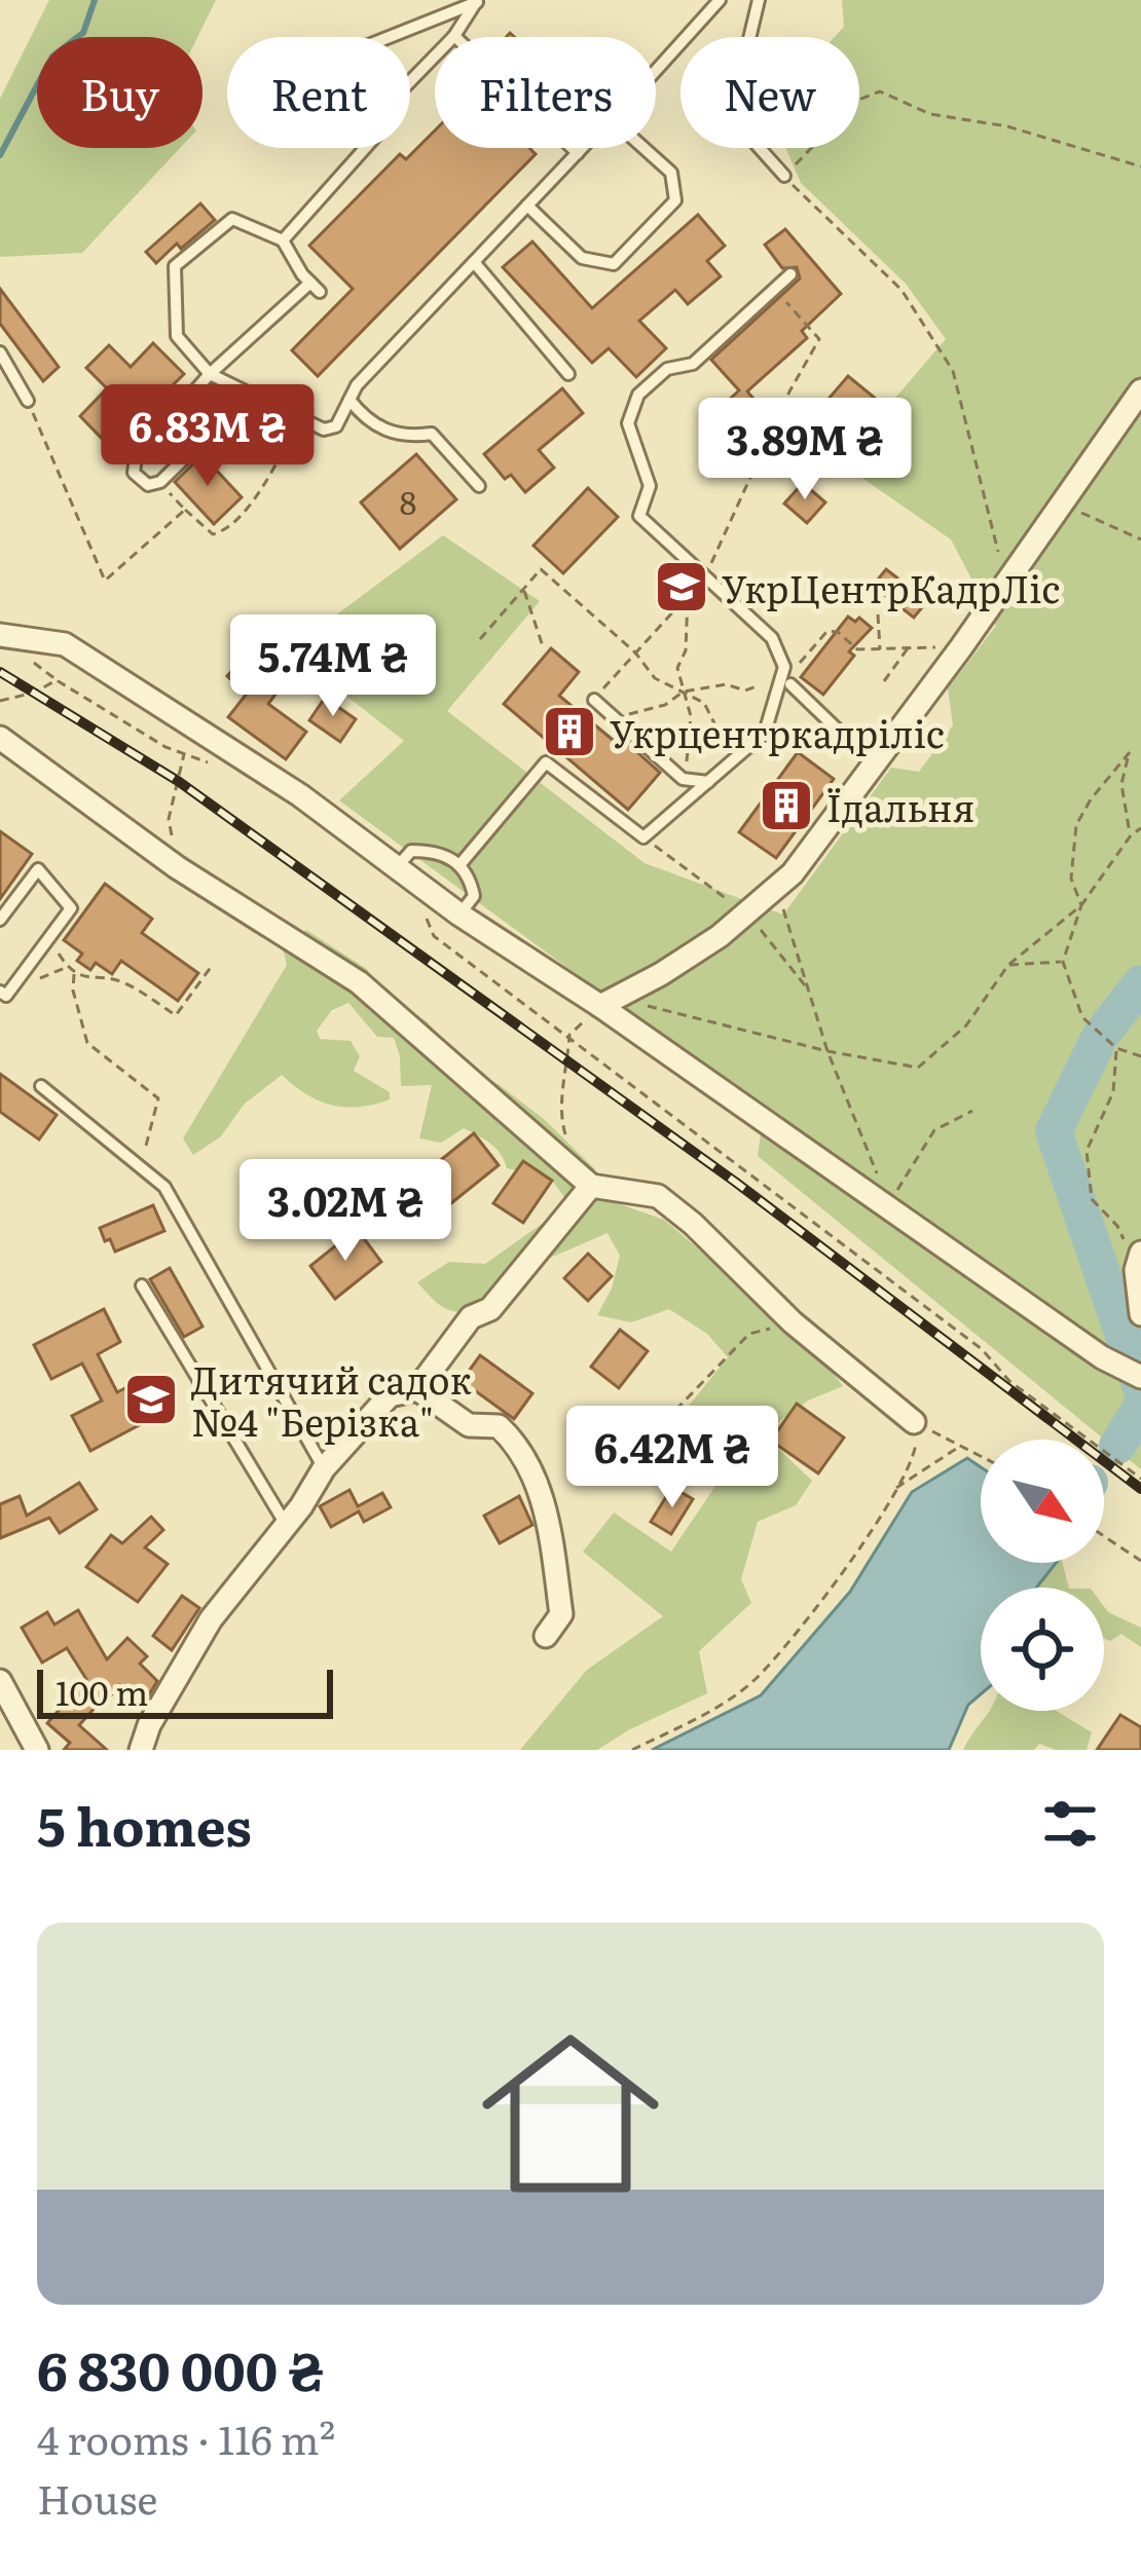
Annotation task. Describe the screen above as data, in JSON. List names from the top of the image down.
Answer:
{
  "places": {
    "school or university": ["УкрЦентрКадрЛіс", "Дитячий садок №4 \"Берізка\""],
    "building": ["Укрцентркадріліс", "Їдальня"]
  },
  "house_numbers": ["8"],
  "scale_bar": "100 m",
  "north": "bottom right",
  "page": {
    "chip": [
      "Buy",
      "Rent",
      "Filters",
      "New"
    ],
    "price": [
      "6.83M ₴",
      "3.89M ₴",
      "5.74M ₴",
      "3.02M ₴",
      "6.42M ₴"
    ],
    "scale": "100 m",
    "heading": "5 homes",
    "list": [
      {
        "name": "6 830 000 ₴",
        "note": "4 rooms · 116 m² · House"
      }
    ]
  }
}
